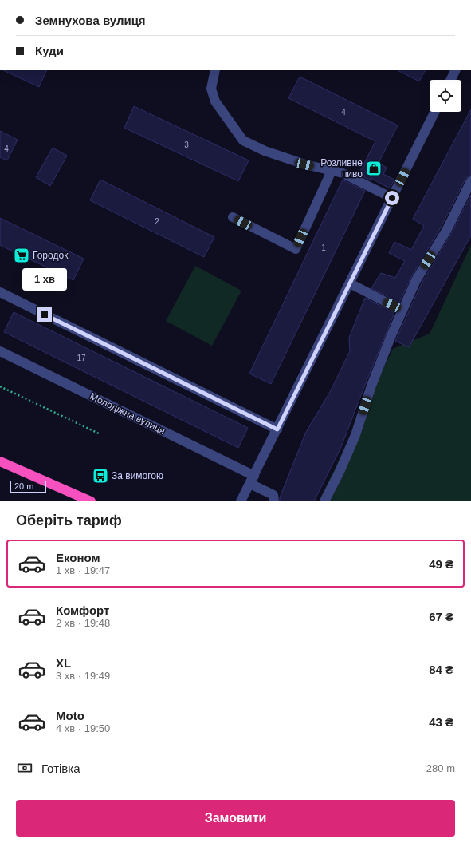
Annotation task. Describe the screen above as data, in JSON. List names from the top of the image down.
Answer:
{
  "streets": {
    "street": ["Молодіжна вулиця"]
  },
  "places": {
    "shop": ["Розливне пиво"],
    "supermarket": ["Городок"],
    "bus stop": ["За вимогою"]
  },
  "house_numbers": [
    "4",
    "3",
    "4",
    "2",
    "1",
    "17"
  ],
  "scale_bar": "20 m",
  "page": {
    "banner": ["Земнухова вулиця", "Куди"],
    "bubble": "1 хв",
    "scale": "20 m",
    "heading": "Оберіть тариф",
    "list": [
      {
        "name": "Економ",
        "note": "1 хв · 19:47",
        "value": "49 ₴"
      },
      {
        "name": "Комфорт",
        "note": "2 хв · 19:48",
        "value": "67 ₴"
      },
      {
        "name": "XL",
        "note": "3 хв · 19:49",
        "value": "84 ₴"
      },
      {
        "name": "Moto",
        "note": "4 хв · 19:50",
        "value": "43 ₴"
      }
    ],
    "pay": ["Готівка", "280 m"],
    "buttons": "Замовити"
  }
}
